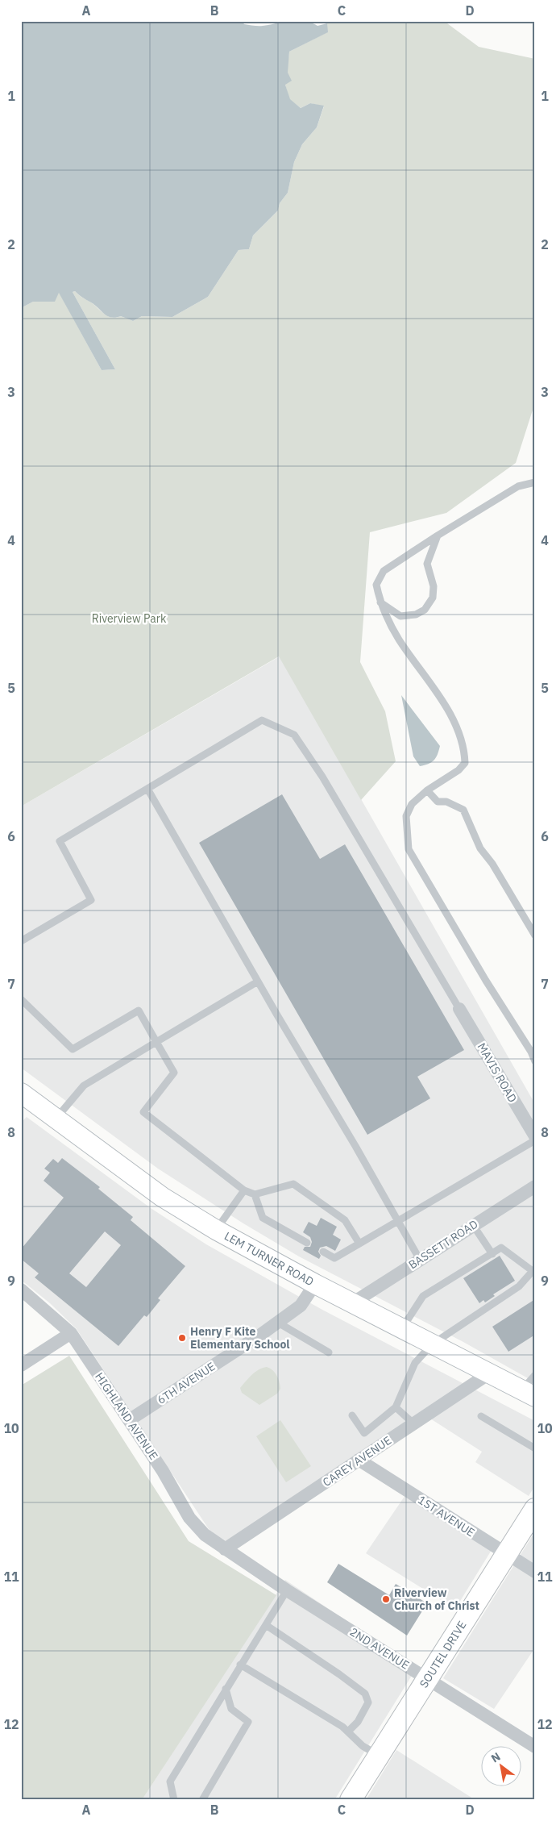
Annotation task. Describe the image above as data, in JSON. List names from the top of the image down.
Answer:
{
  "streets": {
    "main road": ["LEM TURNER ROAD", "SOUTEL DRIVE"],
    "street": [
      "MAVIS ROAD",
      "BASSETT ROAD",
      "6TH AVENUE",
      "HIGHLAND AVENUE",
      "CAREY AVENUE",
      "1ST AVENUE",
      "2ND AVENUE"
    ]
  },
  "crossings": [
    ["BASSETT ROAD", "LEM TURNER ROAD"],
    ["LEM TURNER ROAD", "6TH AVENUE"],
    ["LEM TURNER ROAD", "CAREY AVENUE"],
    ["6TH AVENUE", "HIGHLAND AVENUE"],
    ["HIGHLAND AVENUE", "CAREY AVENUE"],
    ["HIGHLAND AVENUE", "2ND AVENUE"],
    ["CAREY AVENUE", "1ST AVENUE"],
    ["CAREY AVENUE", "2ND AVENUE"],
    ["1ST AVENUE", "SOUTEL DRIVE"],
    ["2ND AVENUE", "SOUTEL DRIVE"]
  ],
  "parks": ["Riverview Park"],
  "places": ["Henry F Kite Elementary School", "Riverview Church of Christ"],
  "north": "top left",
  "grid": {
    "columns": [
      "A",
      "B",
      "C",
      "D"
    ],
    "rows": [
      "1",
      "2",
      "3",
      "4",
      "5",
      "6",
      "7",
      "8",
      "9",
      "10",
      "11",
      "12"
    ]
  }
}
